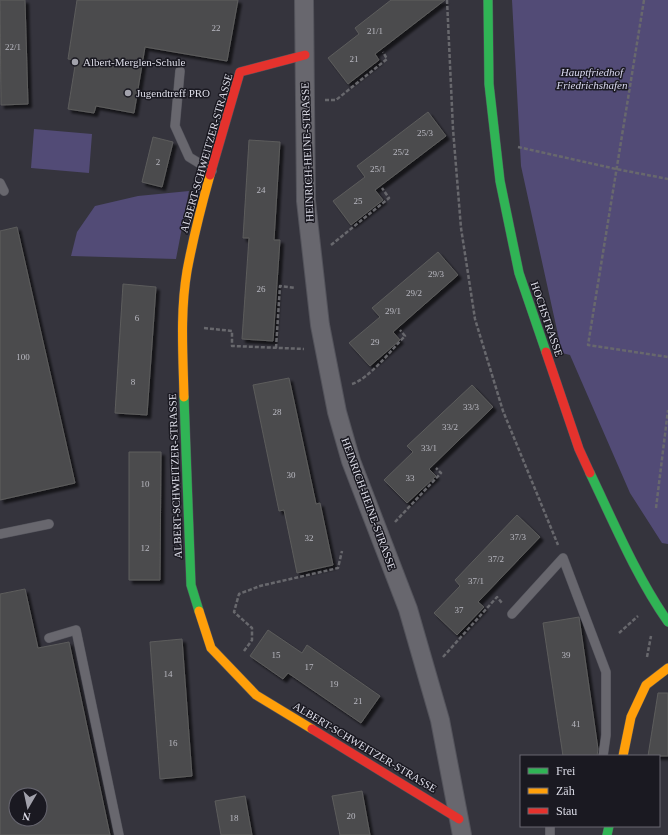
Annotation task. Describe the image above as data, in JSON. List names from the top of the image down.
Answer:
{
  "streets": {
    "street": ["HEINRICH-HEINE-STRASSE", "ALBERT-SCHWEITZER-STRASSE", "HOCHSTRASSE"]
  },
  "crossings": [
    ["HEINRICH-HEINE-STRASSE", "ALBERT-SCHWEITZER-STRASSE"]
  ],
  "parks": ["Hauptfriedhof Friedrichshafen"],
  "places": ["Albert-Merglen-Schule", "Jugendtreff PRO"],
  "house_numbers": [
    "22",
    "21/1",
    "22/1",
    "21",
    "25/3",
    "25/2",
    "2",
    "25/1",
    "24",
    "25",
    "29/3",
    "26",
    "29/2",
    "29/1",
    "6",
    "29",
    "100",
    "8",
    "33/3",
    "28",
    "33/2",
    "33/1",
    "30",
    "33",
    "10",
    "37/3",
    "32",
    "12",
    "37/2",
    "37/1",
    "37",
    "15",
    "39",
    "17",
    "14",
    "19",
    "21",
    "41",
    "16",
    "20",
    "18"
  ],
  "legend": ["Frei", "Zäh", "Stau"],
  "north": "bottom"
}
